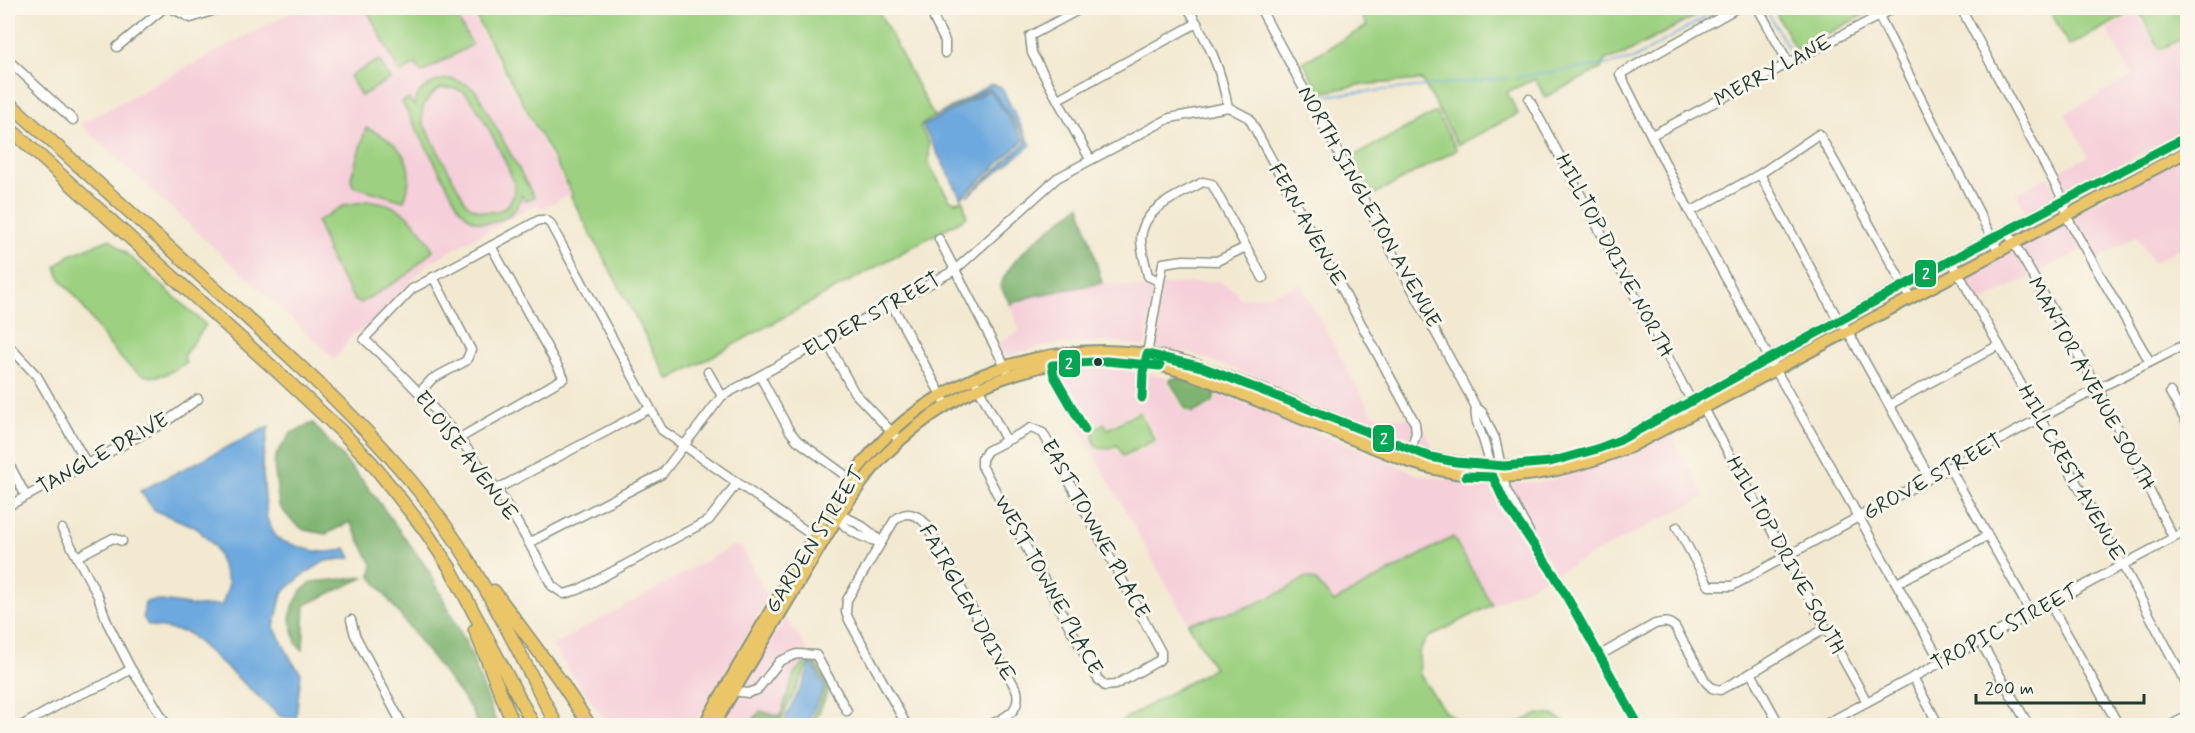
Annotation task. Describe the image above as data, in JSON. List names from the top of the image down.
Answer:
{
  "streets": {
    "main road": ["GARDEN STREET"],
    "street": [
      "MERRY LANE",
      "NORTH SINGLETON AVENUE",
      "FERN AVENUE",
      "HILLTOP DRIVE NORTH",
      "ELDER STREET",
      "MANTOR AVENUE SOUTH",
      "TANGLE DRIVE",
      "ELOISE AVENUE",
      "HILLCREST AVENUE",
      "GROVE STREET",
      "EAST TOWNE PLACE",
      "HILLTOP DRIVE SOUTH",
      "WEST TOWNE PLACE",
      "FAIRGLEN DRIVE",
      "TROPIC STREET"
    ]
  },
  "crossings": [
    ["NORTH SINGLETON AVENUE", "GARDEN STREET"],
    ["FERN AVENUE", "ELDER STREET"],
    ["FERN AVENUE", "GARDEN STREET"],
    ["HILLTOP DRIVE NORTH", "GARDEN STREET"],
    ["ELDER STREET", "ELOISE AVENUE"],
    ["MANTOR AVENUE SOUTH", "GROVE STREET"],
    ["MANTOR AVENUE SOUTH", "GARDEN STREET"],
    ["MANTOR AVENUE SOUTH", "TROPIC STREET"],
    ["HILLCREST AVENUE", "GROVE STREET"],
    ["HILLCREST AVENUE", "GARDEN STREET"],
    ["HILLCREST AVENUE", "TROPIC STREET"],
    ["GROVE STREET", "HILLTOP DRIVE SOUTH"],
    ["EAST TOWNE PLACE", "WEST TOWNE PLACE"],
    ["GARDEN STREET", "HILLTOP DRIVE SOUTH"],
    ["HILLTOP DRIVE SOUTH", "TROPIC STREET"]
  ],
  "lines": ["transit line 2"],
  "scale_bar": "200 m"
}
